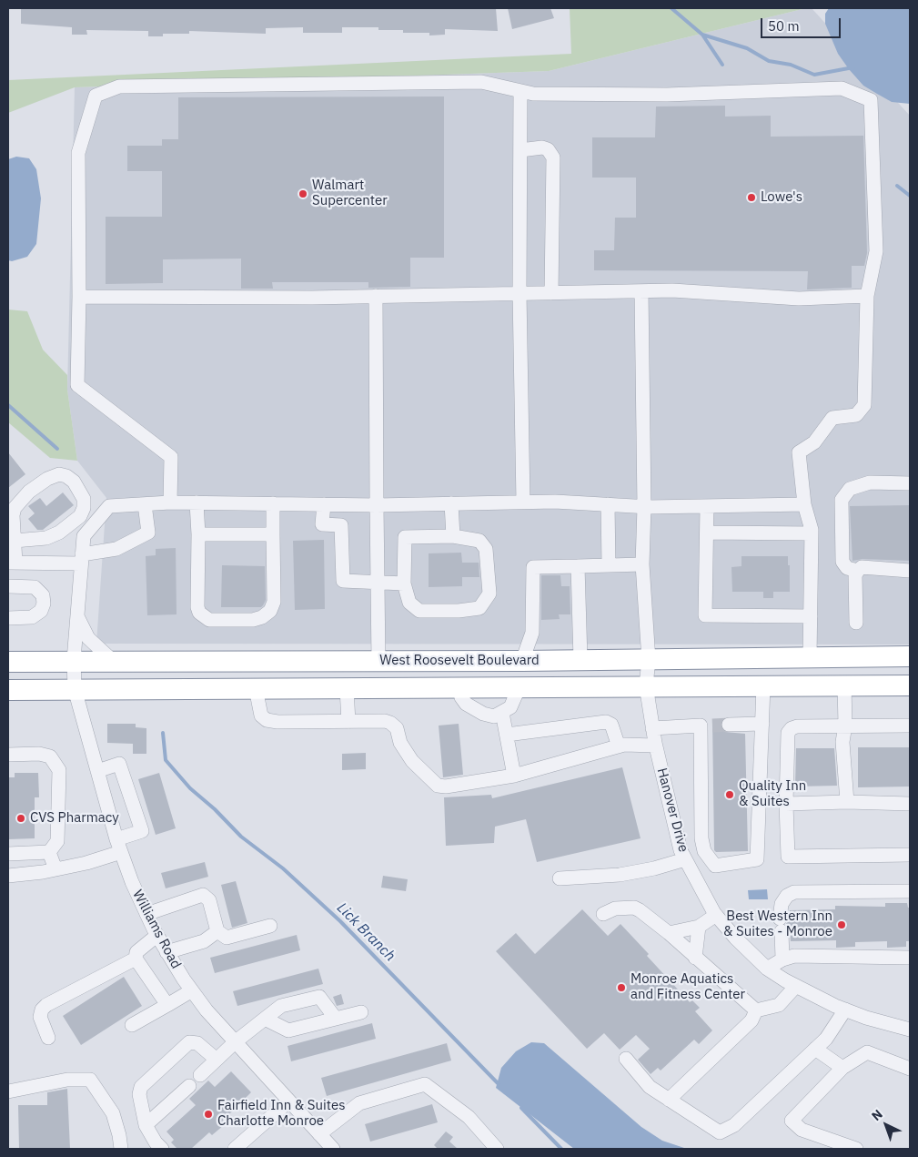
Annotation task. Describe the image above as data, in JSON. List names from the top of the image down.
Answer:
{
  "streets": {
    "highway": ["West Roosevelt Boulevard"],
    "street": ["Hanover Drive", "Williams Road"]
  },
  "crossings": [
    ["West Roosevelt Boulevard", "Hanover Drive"],
    ["West Roosevelt Boulevard", "Williams Road"],
    ["Hanover Drive", "Williams Road"]
  ],
  "water": ["Lick Branch"],
  "places": [
    "Walmart Supercenter",
    "Lowe's",
    "Quality Inn & Suites",
    "CVS Pharmacy",
    "Best Western Inn & Suites - Monroe",
    "Monroe Aquatics and Fitness Center",
    "Fairfield Inn & Suites Charlotte Monroe"
  ],
  "scale_bar": "50 m",
  "north": "top left"
}
